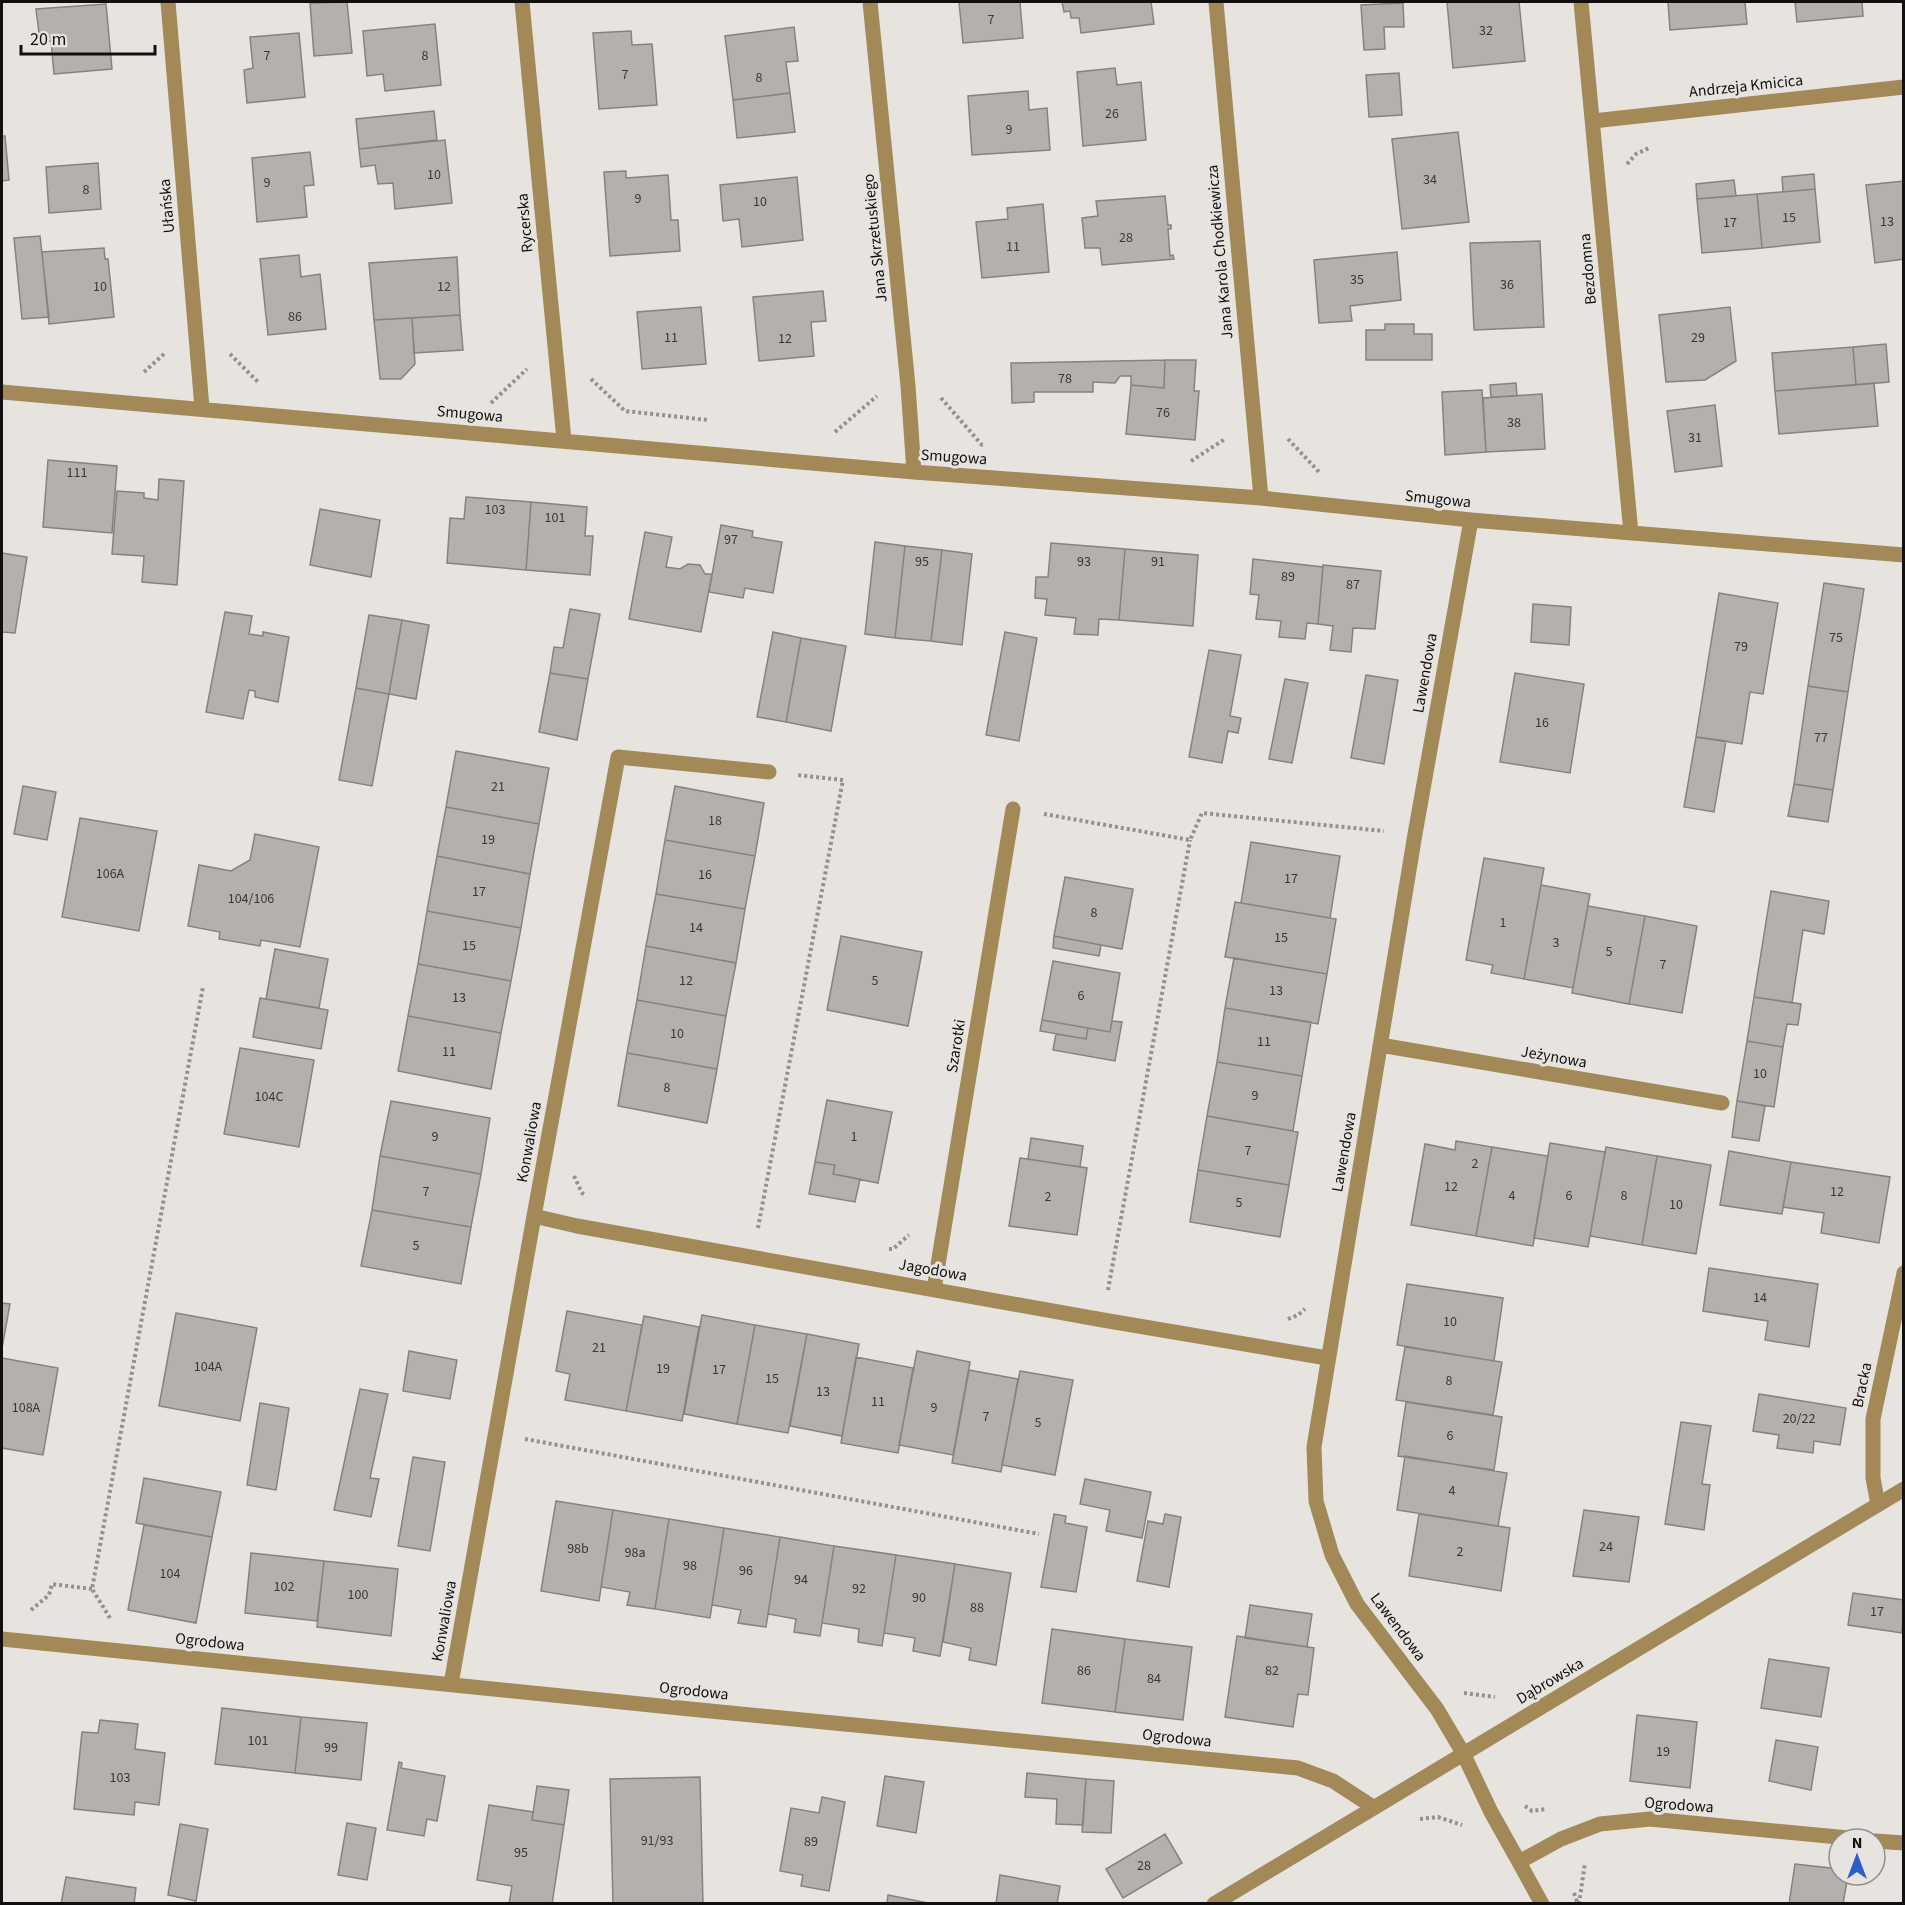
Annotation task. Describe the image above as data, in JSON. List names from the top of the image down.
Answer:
{
  "streets": {
    "street": [
      "Andrzeja Kmicica",
      "Ułańska",
      "Rycerska",
      "Jana Skrzetuskiego",
      "Jana Karola Chodkiewicza",
      "Bezdomna",
      "Smugowa",
      "Lawendowa",
      "Szarotki",
      "Jeżynowa",
      "Konwaliowa",
      "Jagodowa",
      "Bracka",
      "Ogrodowa",
      "Dąbrowska"
    ]
  },
  "crossings": [
    ["Andrzeja Kmicica", "Bezdomna"],
    ["Ułańska", "Smugowa"],
    ["Rycerska", "Smugowa"],
    ["Jana Skrzetuskiego", "Smugowa"],
    ["Jana Karola Chodkiewicza", "Smugowa"],
    ["Bezdomna", "Smugowa"],
    ["Smugowa", "Lawendowa"],
    ["Lawendowa", "Jeżynowa"],
    ["Lawendowa", "Jagodowa"],
    ["Lawendowa", "Dąbrowska"],
    ["Szarotki", "Jagodowa"],
    ["Konwaliowa", "Jagodowa"],
    ["Konwaliowa", "Ogrodowa"],
    ["Bracka", "Dąbrowska"],
    ["Ogrodowa", "Dąbrowska"]
  ],
  "house_numbers": [
    "7",
    "32",
    "7",
    "8",
    "7",
    "8",
    "26",
    "9",
    "10",
    "34",
    "9",
    "8",
    "9",
    "10",
    "15",
    "13",
    "17",
    "28",
    "11",
    "35",
    "36",
    "10",
    "12",
    "86",
    "11",
    "29",
    "12",
    "78",
    "76",
    "38",
    "31",
    "111",
    "103",
    "101",
    "97",
    "95",
    "93",
    "91",
    "89",
    "87",
    "75",
    "79",
    "16",
    "77",
    "21",
    "18",
    "19",
    "106A",
    "16",
    "17",
    "17",
    "104/106",
    "8",
    "1",
    "14",
    "15",
    "3",
    "15",
    "5",
    "7",
    "12",
    "5",
    "13",
    "6",
    "13",
    "10",
    "11",
    "11",
    "10",
    "8",
    "9",
    "104C",
    "9",
    "1",
    "7",
    "2",
    "12",
    "7",
    "12",
    "4",
    "6",
    "8",
    "2",
    "5",
    "10",
    "5",
    "14",
    "10",
    "21",
    "104A",
    "19",
    "17",
    "15",
    "8",
    "13",
    "11",
    "108A",
    "9",
    "7",
    "20/22",
    "5",
    "6",
    "4",
    "24",
    "98b",
    "2",
    "98a",
    "98",
    "96",
    "104",
    "94",
    "102",
    "92",
    "100",
    "90",
    "88",
    "17",
    "86",
    "82",
    "84",
    "101",
    "99",
    "19",
    "103",
    "91/93",
    "89",
    "95",
    "28"
  ],
  "scale_bar": "20 m",
  "north": "top"
}
